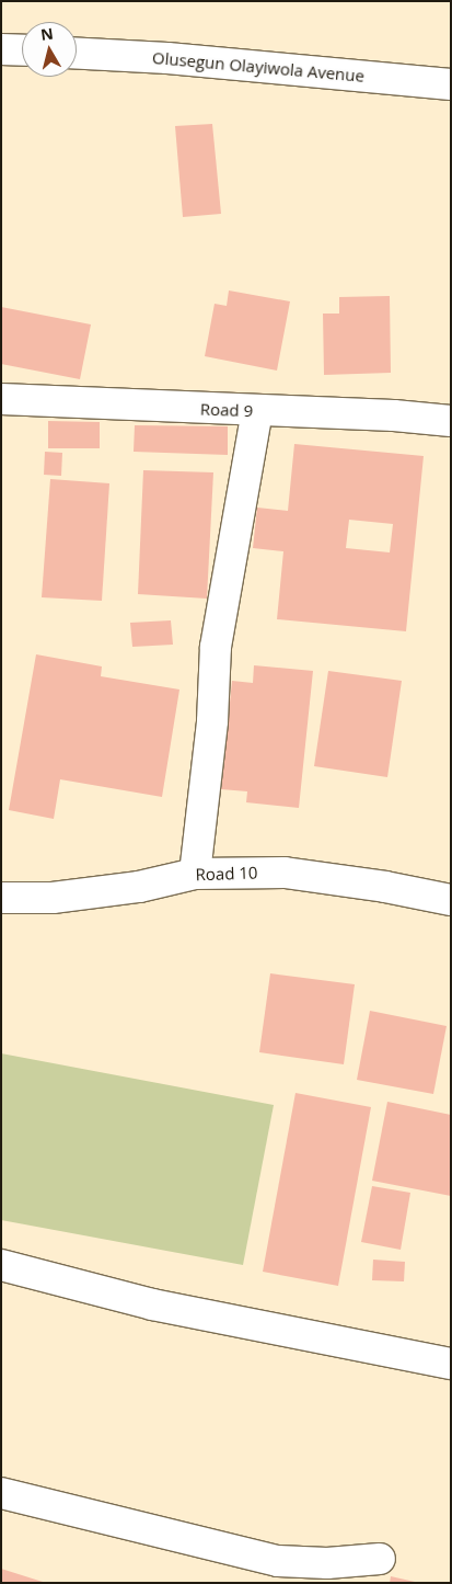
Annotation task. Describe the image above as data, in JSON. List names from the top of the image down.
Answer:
{
  "streets": {
    "street": ["Olusegun Olayiwola Avenue", "Road 9", "Road 10"]
  },
  "north": "top"
}
